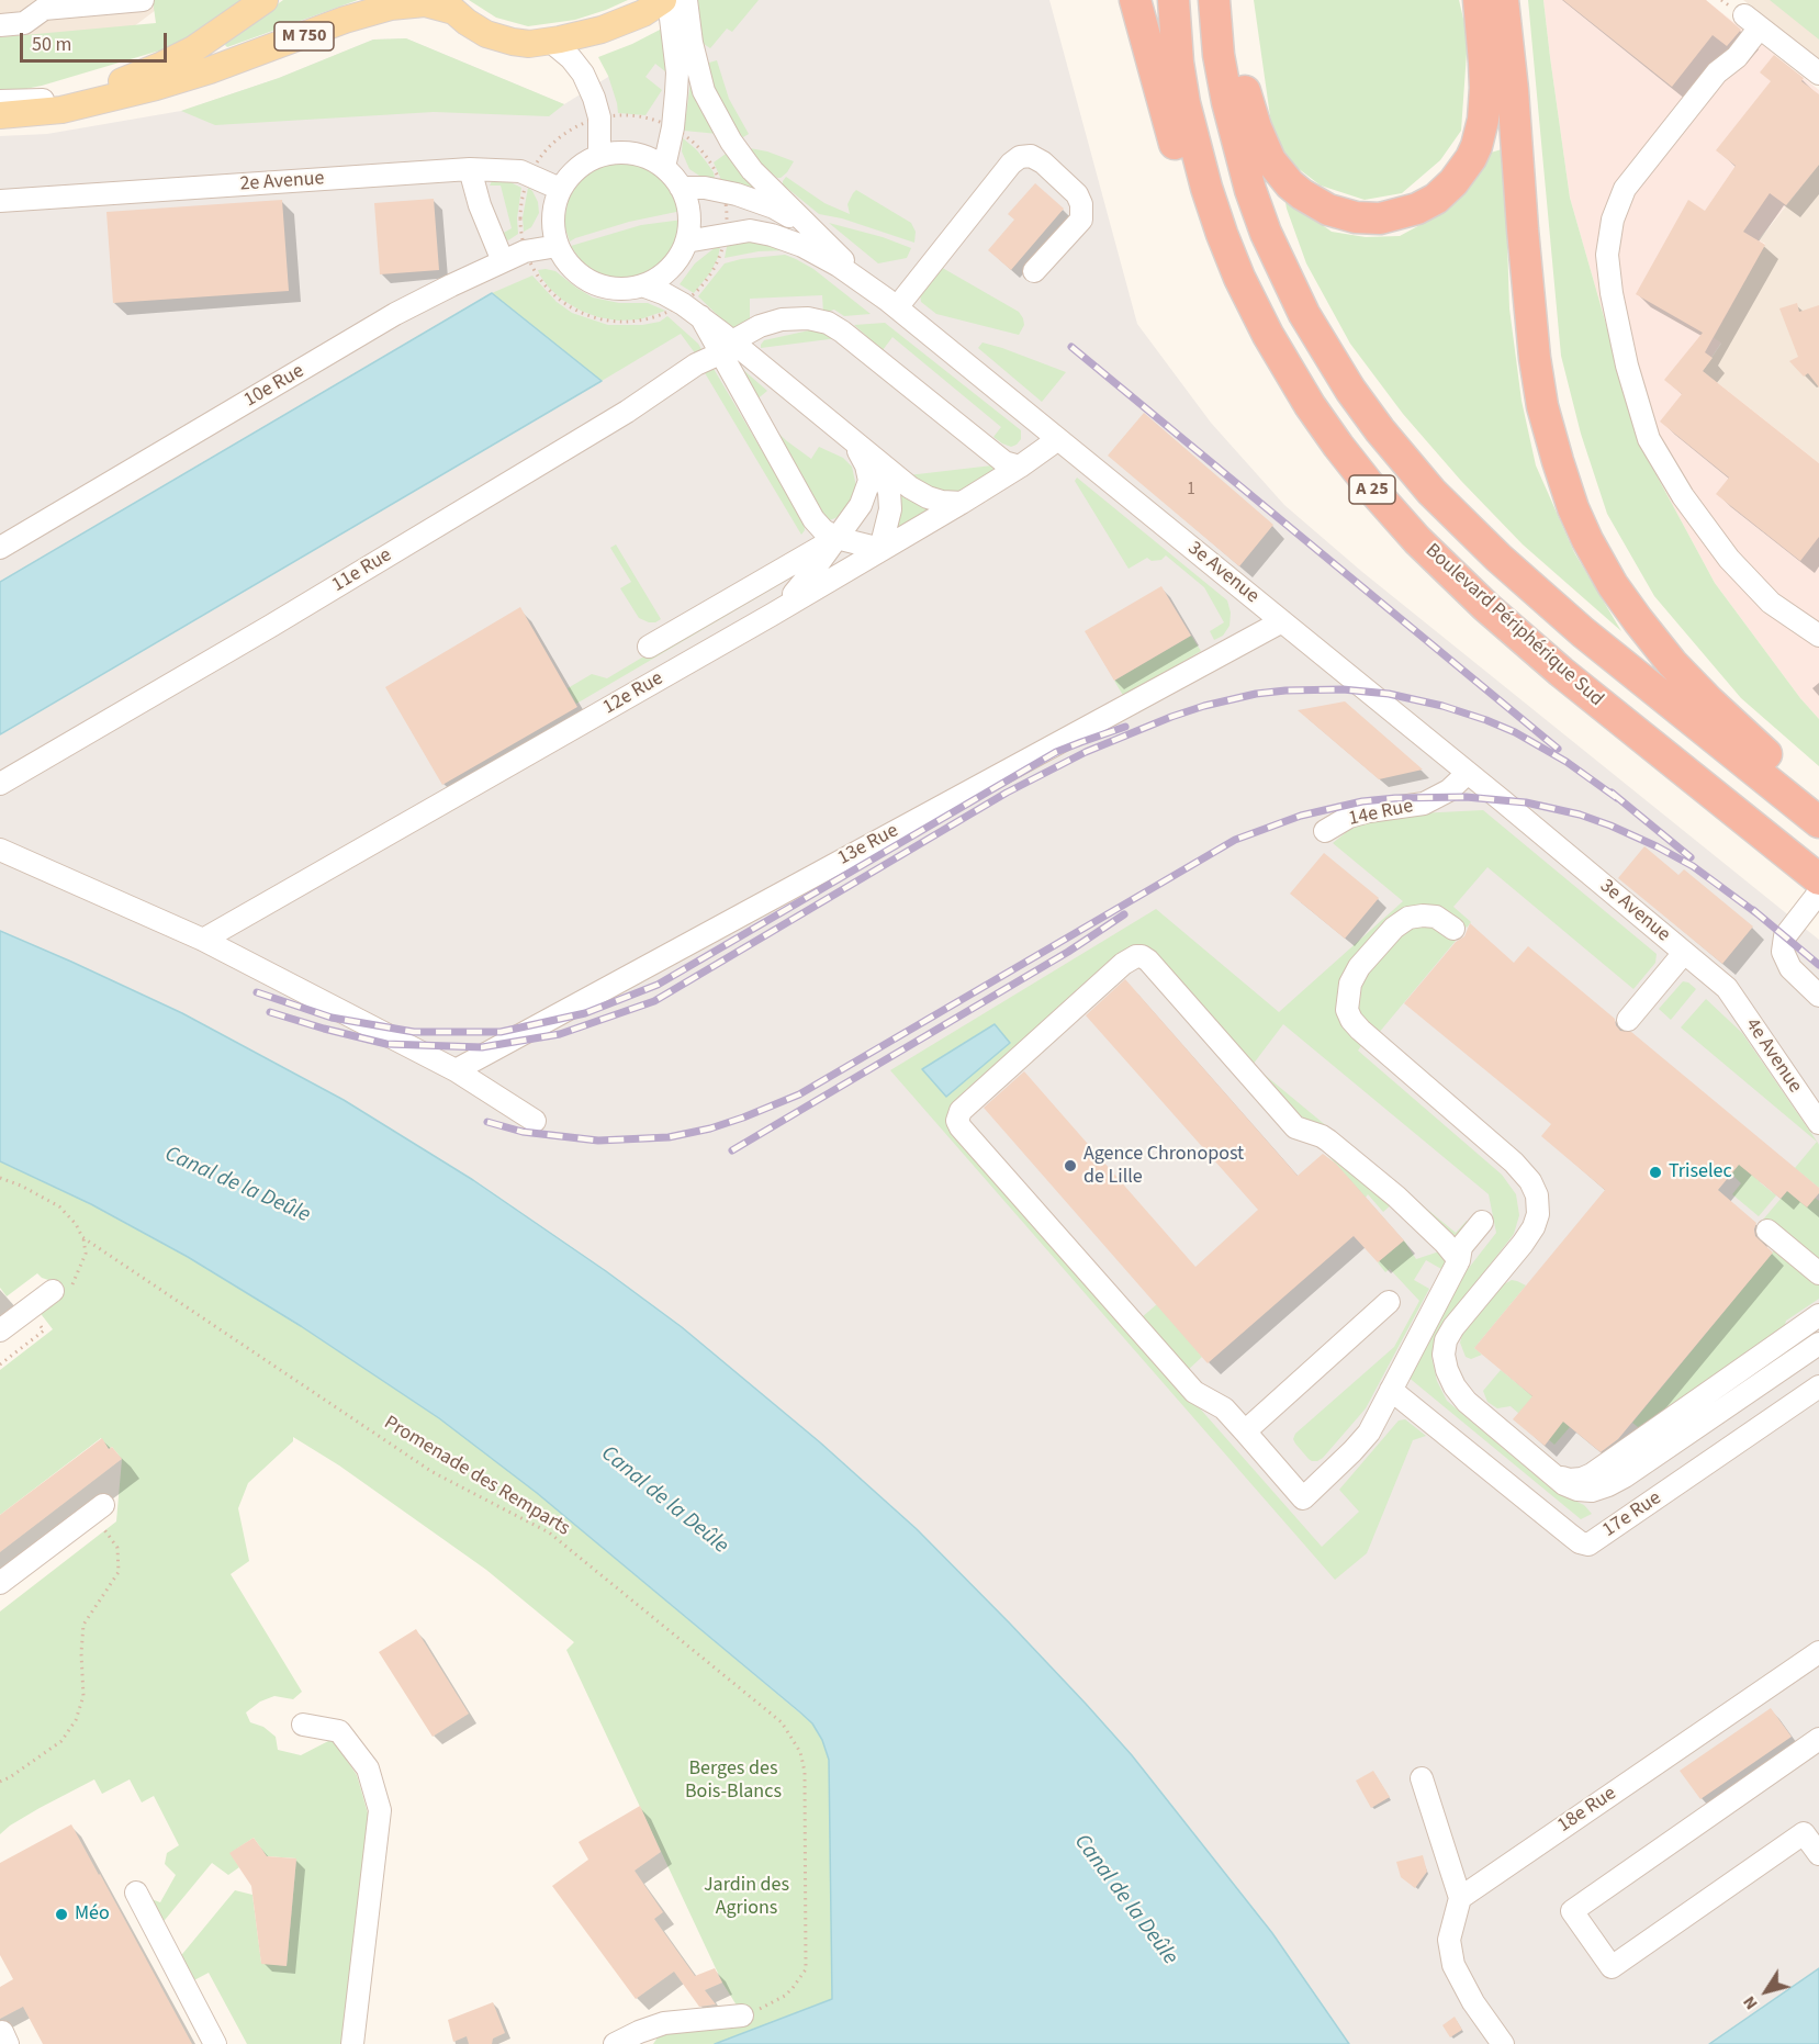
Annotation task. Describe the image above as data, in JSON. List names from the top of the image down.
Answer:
{
  "streets": {
    "highway": ["A 25", "Boulevard Périphérique Sud"],
    "main road": ["M 750"],
    "street": [
      "2e Avenue",
      "10e Rue",
      "11e Rue",
      "3e Avenue",
      "12e Rue",
      "14e Rue",
      "13e Rue",
      "4e Avenue",
      "17e Rue",
      "18e Rue"
    ],
    "path": ["Promenade des Remparts"]
  },
  "crossings": [
    ["2e Avenue", "10e Rue"],
    ["2e Avenue", "3e Avenue"],
    ["10e Rue", "3e Avenue"],
    ["11e Rue", "12e Rue"],
    ["3e Avenue", "12e Rue"],
    ["3e Avenue", "14e Rue"],
    ["3e Avenue", "13e Rue"],
    ["3e Avenue", "4e Avenue"]
  ],
  "water": ["Canal de la Deûle"],
  "parks": ["Berges des Bois-Blancs", "Jardin des Agrions"],
  "places": ["Agence Chronopost de Lille", "Triselec", "Méo"],
  "house_numbers": ["1"],
  "scale_bar": "50 m",
  "north": "bottom left"
}
